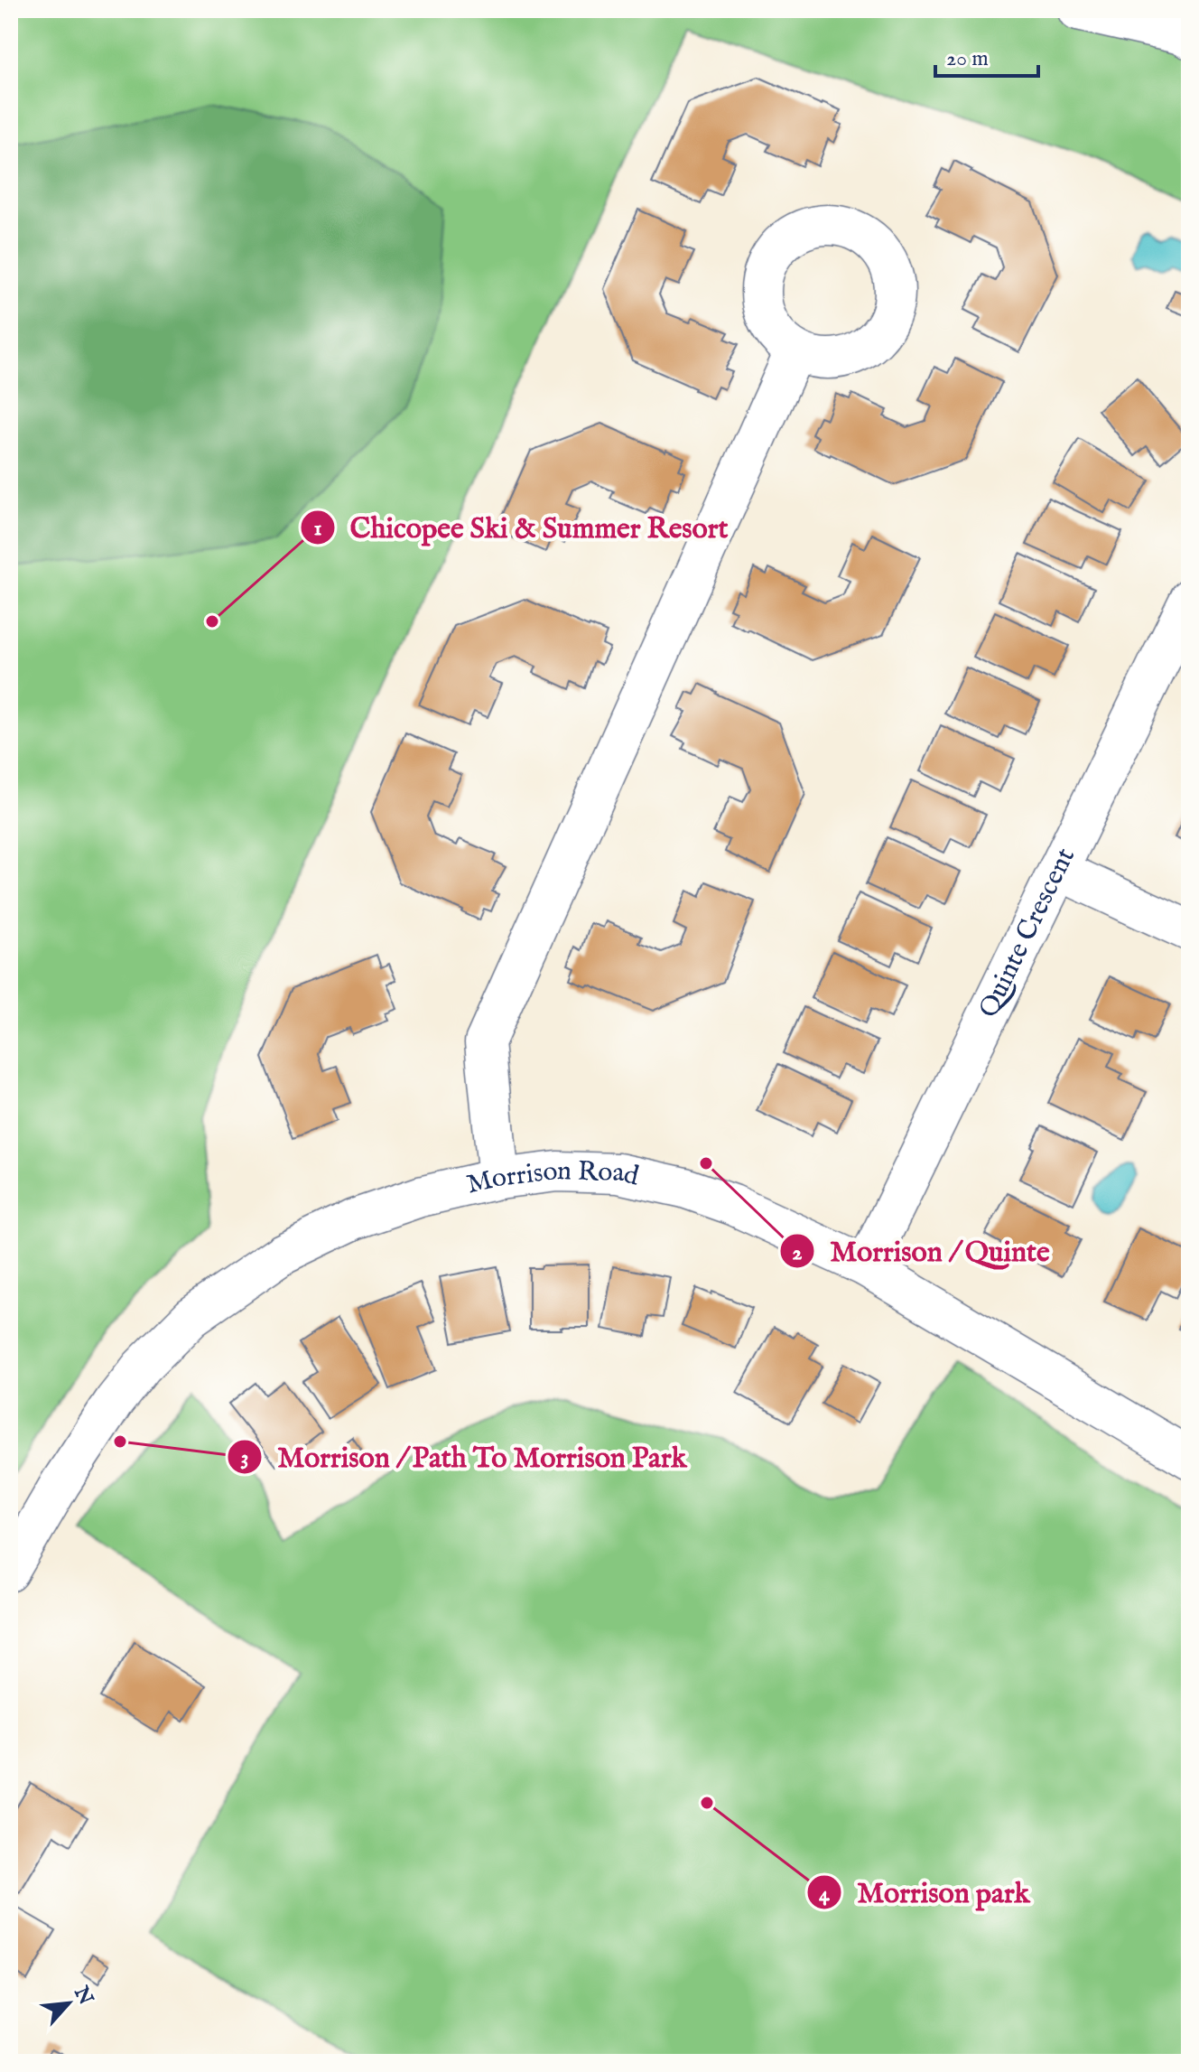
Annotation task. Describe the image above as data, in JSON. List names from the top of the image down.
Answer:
{
  "streets": {
    "street": ["Quinte Crescent", "Morrison Road"]
  },
  "crossings": [
    ["Quinte Crescent", "Morrison Road"]
  ],
  "places": [
    "Chicopee Ski & Summer Resort",
    "Morrison / Quinte",
    "Morrison / Path To Morrison Park",
    "Morrison park"
  ],
  "scale_bar": "20 m",
  "north": "top right"
}
